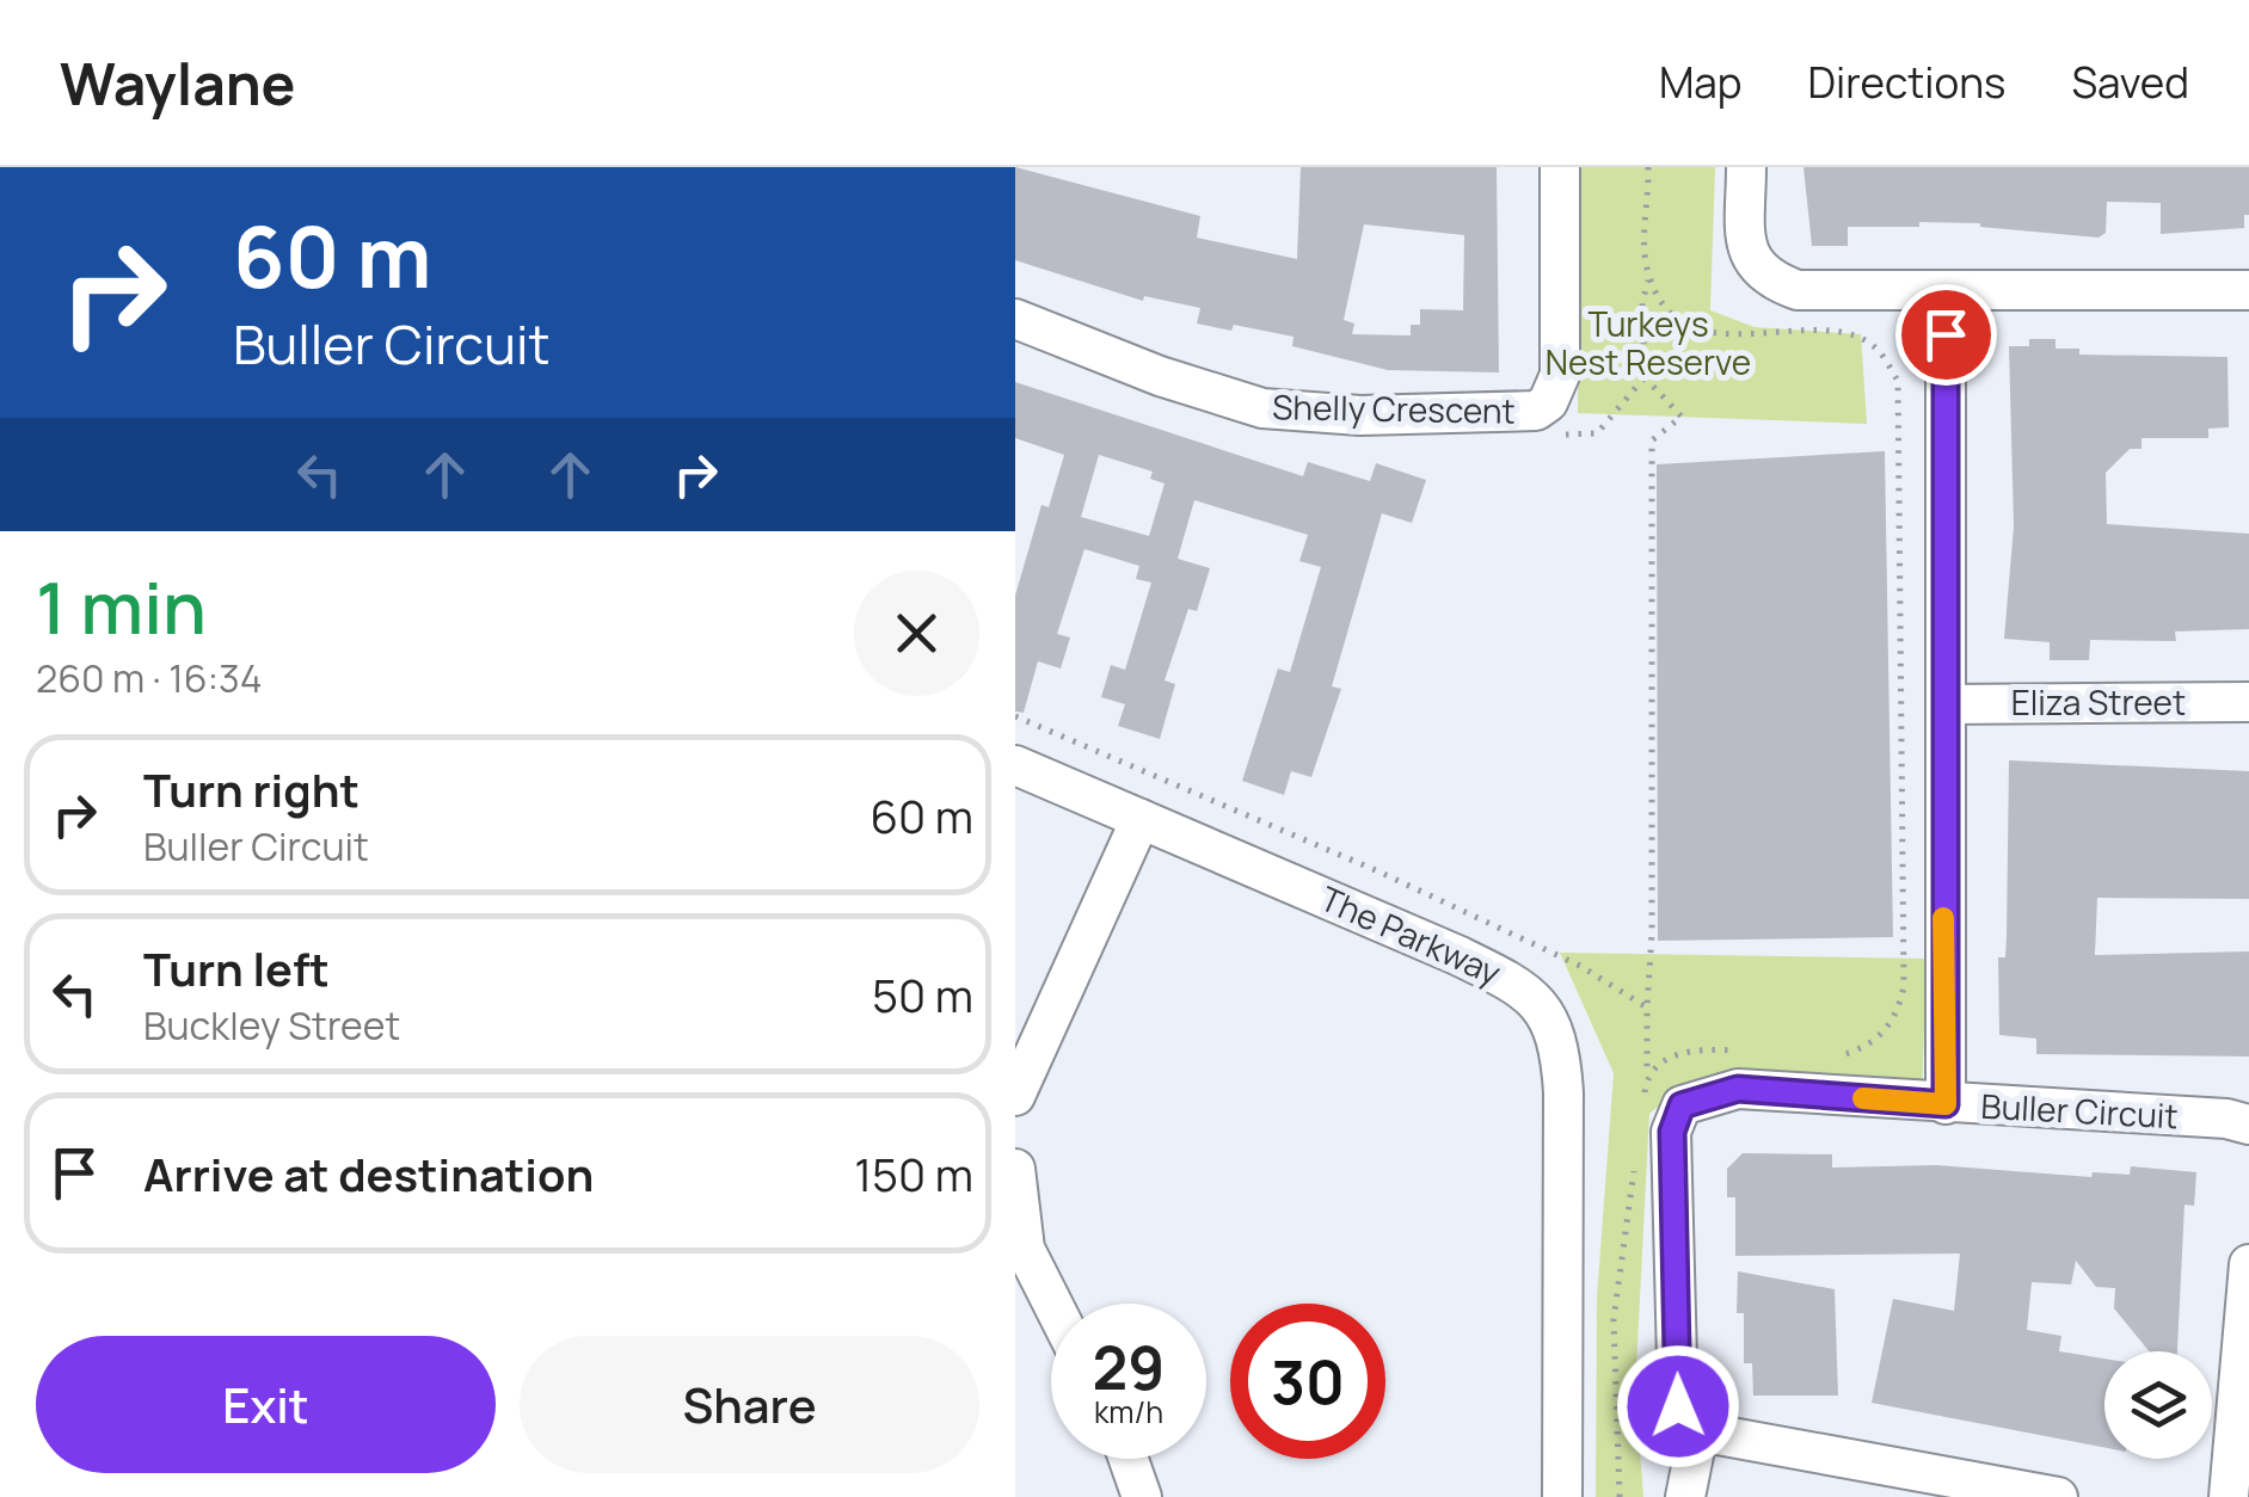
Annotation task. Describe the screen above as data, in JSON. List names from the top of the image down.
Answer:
{
  "streets": {
    "street": [
      "Shelly Crescent",
      "Eliza Street",
      "The Parkway",
      "Buller Circuit"
    ]
  },
  "parks": ["Turkeys Nest Reserve"],
  "page": {
    "header": "Waylane",
    "nav": ["Map", "Directions", "Saved"],
    "turn": ["60 m", "Buller Circuit"],
    "heading": ["1 min", "260 m · 16:34"],
    "list": [
      {
        "name": "Turn right",
        "note": "Buller Circuit",
        "value": "60 m"
      },
      {
        "name": "Turn left",
        "note": "Buckley Street",
        "value": "50 m"
      },
      {
        "name": "Arrive at destination",
        "value": "150 m"
      }
    ],
    "speed": "29 km/h",
    "limit": "30",
    "buttons": ["Exit", "Share"]
  }
}
